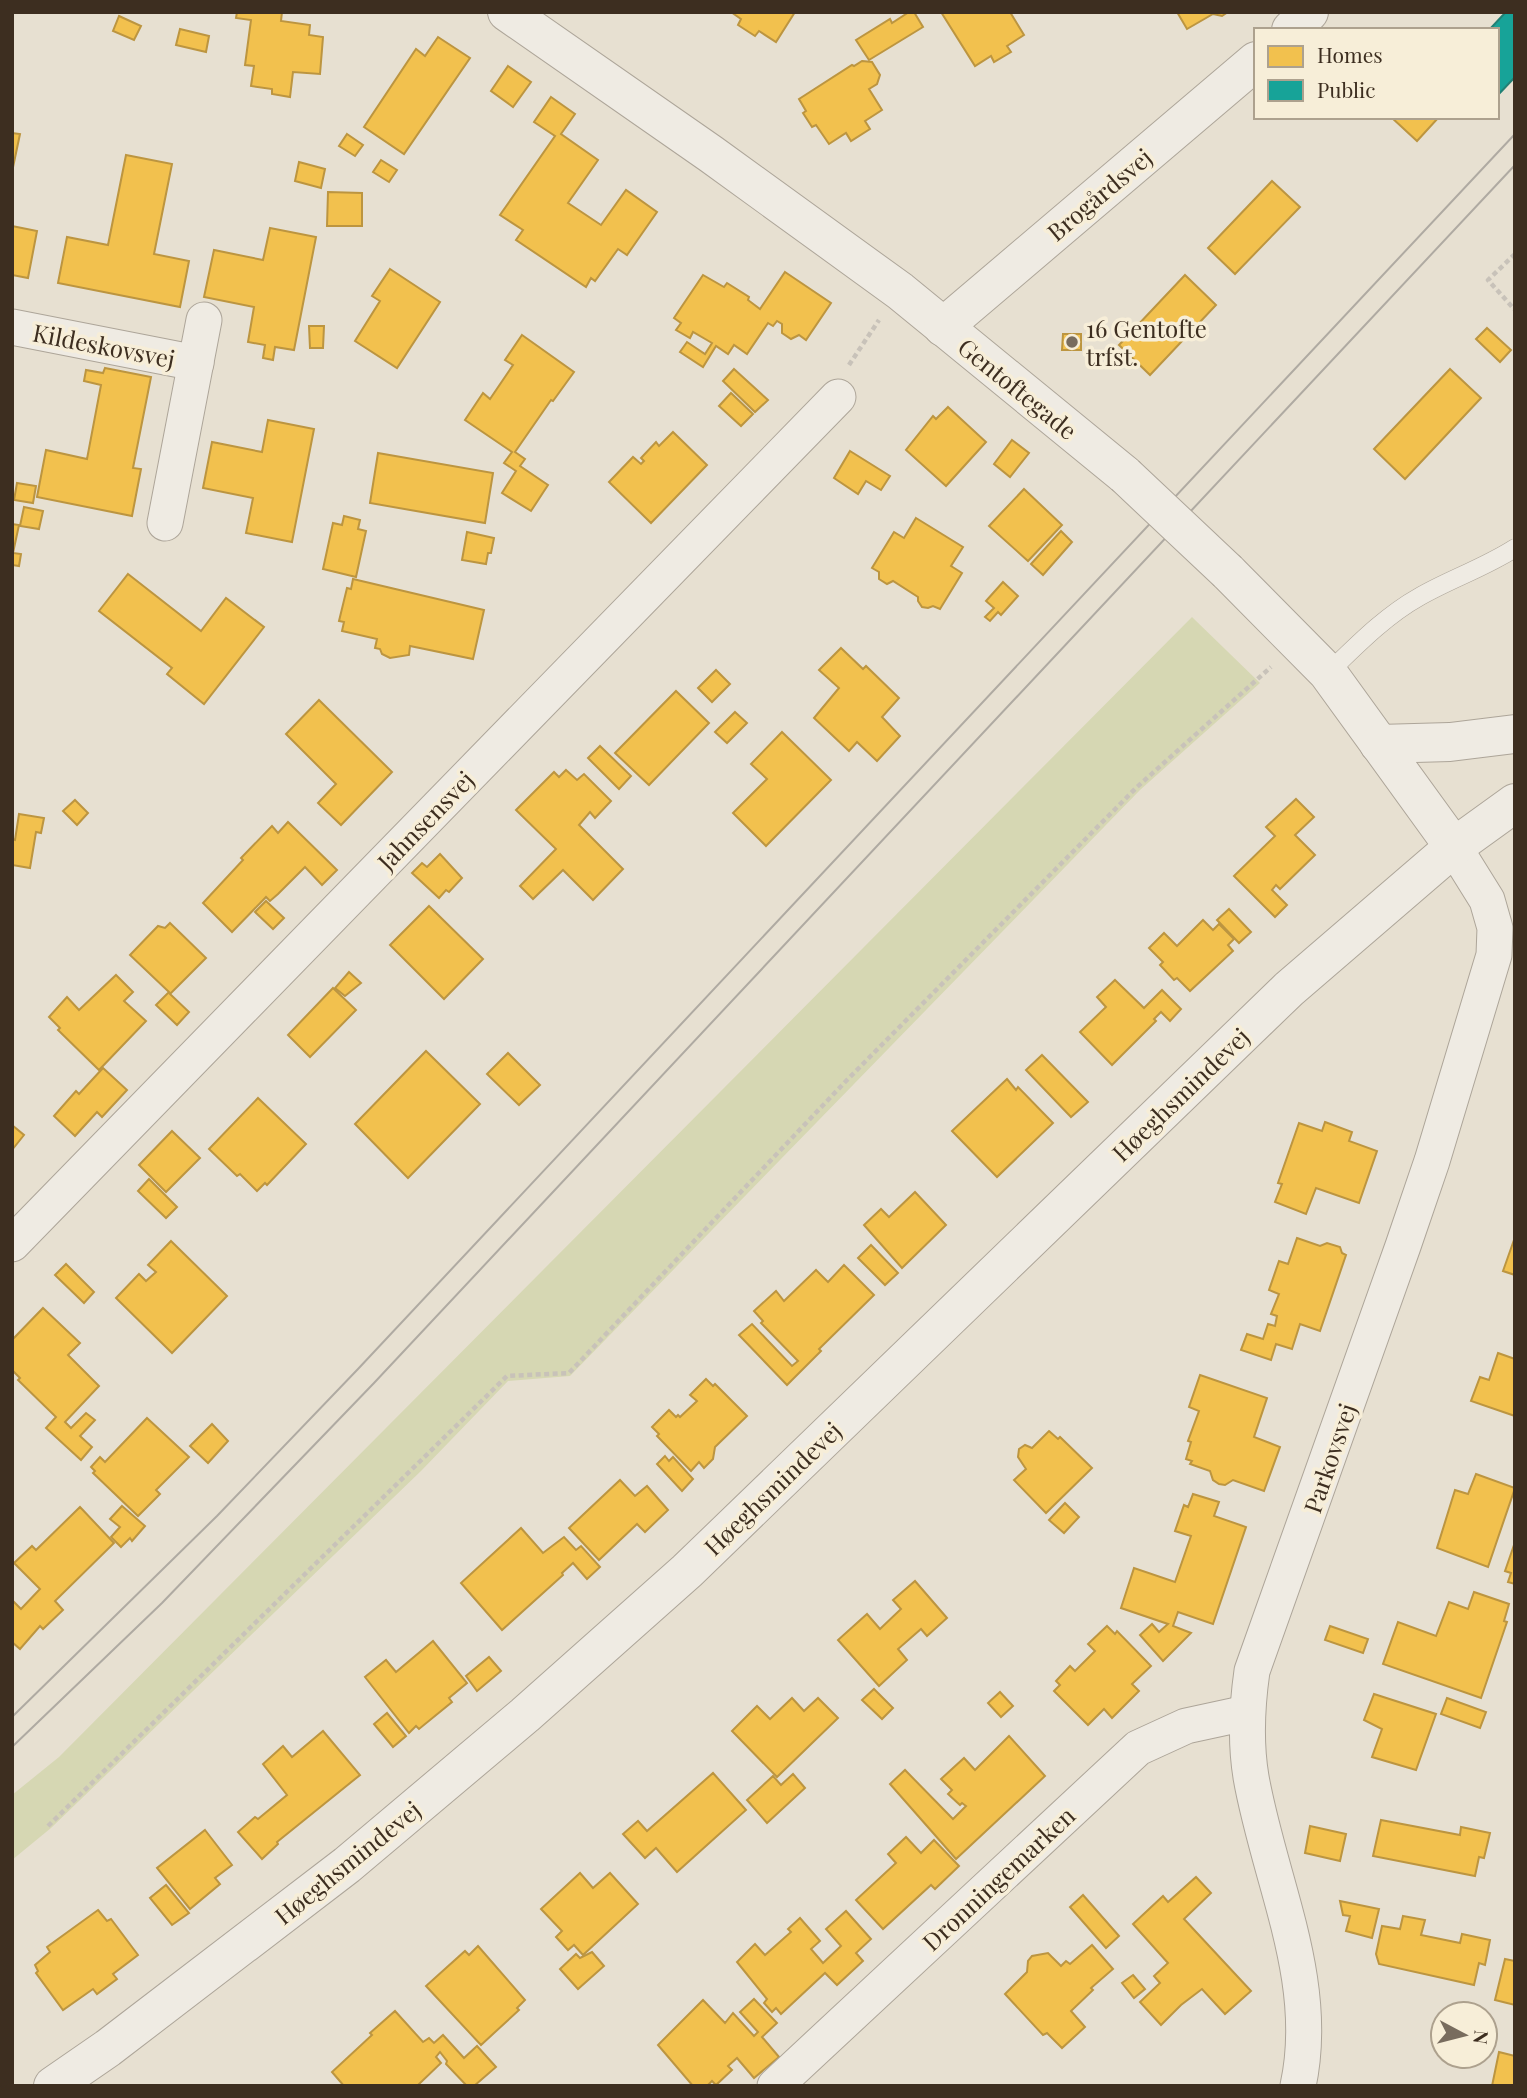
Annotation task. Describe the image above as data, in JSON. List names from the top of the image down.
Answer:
{
  "streets": {
    "street": [
      "Brogårdsvej",
      "Kildeskovsvej",
      "Gentoftegade",
      "Jahnsensvej",
      "Høeghsmindevej",
      "Parkovsvej",
      "Dronningemarken"
    ]
  },
  "crossings": [
    ["Brogårdsvej", "Gentoftegade"],
    ["Gentoftegade", "Høeghsmindevej"],
    ["Gentoftegade", "Parkovsvej"],
    ["Høeghsmindevej", "Parkovsvej"],
    ["Parkovsvej", "Dronningemarken"]
  ],
  "places": ["16 Gentofte trfst."],
  "legend": ["Homes", "Public"],
  "north": "right"
}
